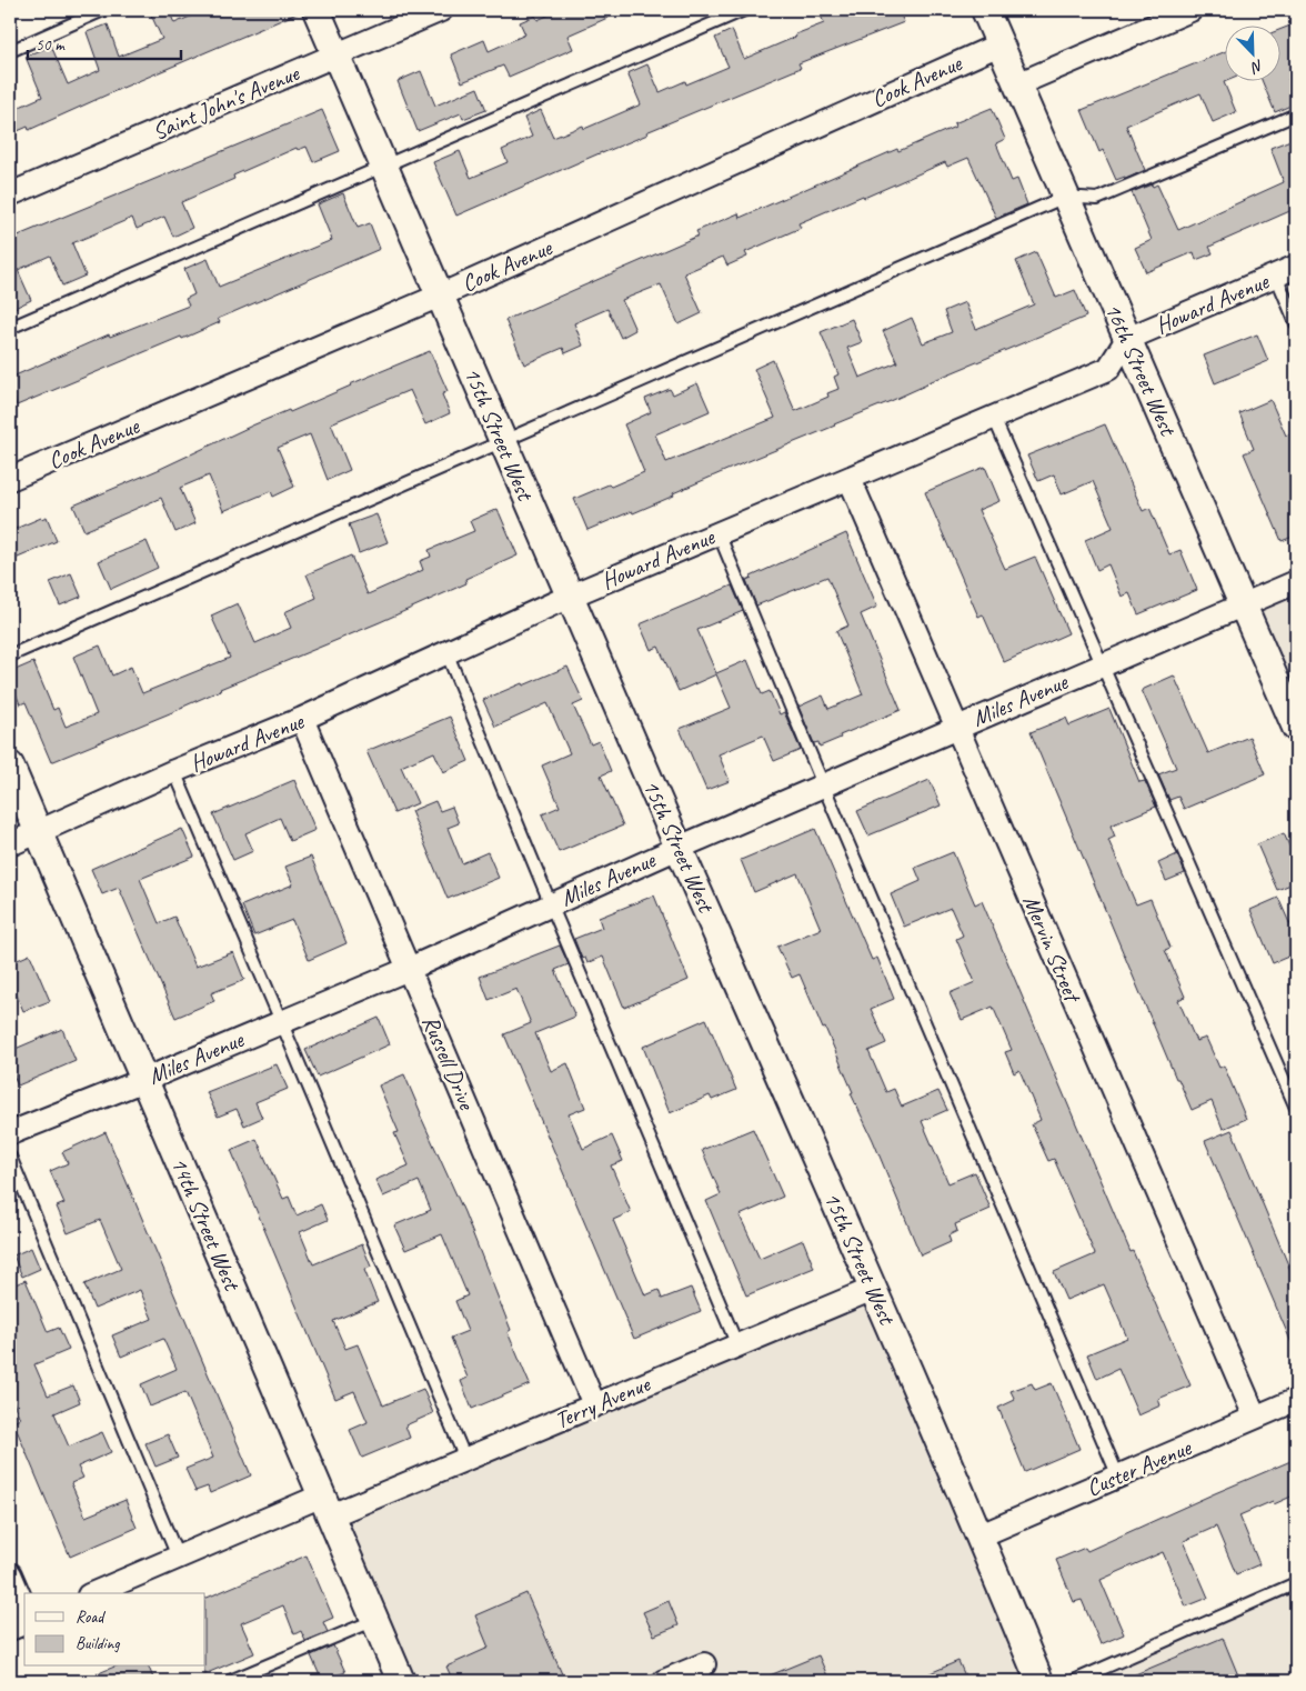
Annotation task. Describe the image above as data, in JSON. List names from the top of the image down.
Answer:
{
  "streets": {
    "street": [
      "Cook Avenue",
      "Saint John's Avenue",
      "Howard Avenue",
      "16th Street West",
      "15th Street West",
      "Miles Avenue",
      "Mervin Street",
      "Russell Drive",
      "14th Street West",
      "Terry Avenue",
      "Custer Avenue"
    ]
  },
  "crossings": [
    ["Cook Avenue", "16th Street West"],
    ["Cook Avenue", "15th Street West"],
    ["Saint John's Avenue", "15th Street West"],
    ["Howard Avenue", "16th Street West"],
    ["Howard Avenue", "15th Street West"],
    ["Howard Avenue", "Mervin Street"],
    ["Howard Avenue", "Russell Drive"],
    ["Howard Avenue", "14th Street West"],
    ["16th Street West", "Miles Avenue"],
    ["15th Street West", "Miles Avenue"],
    ["15th Street West", "Terry Avenue"],
    ["15th Street West", "Custer Avenue"],
    ["Miles Avenue", "Mervin Street"],
    ["Miles Avenue", "Russell Drive"],
    ["Miles Avenue", "14th Street West"],
    ["Mervin Street", "Custer Avenue"],
    ["Russell Drive", "Terry Avenue"],
    ["14th Street West", "Terry Avenue"]
  ],
  "legend": ["Road", "Building"],
  "scale_bar": "50 m",
  "north": "bottom right"
}
